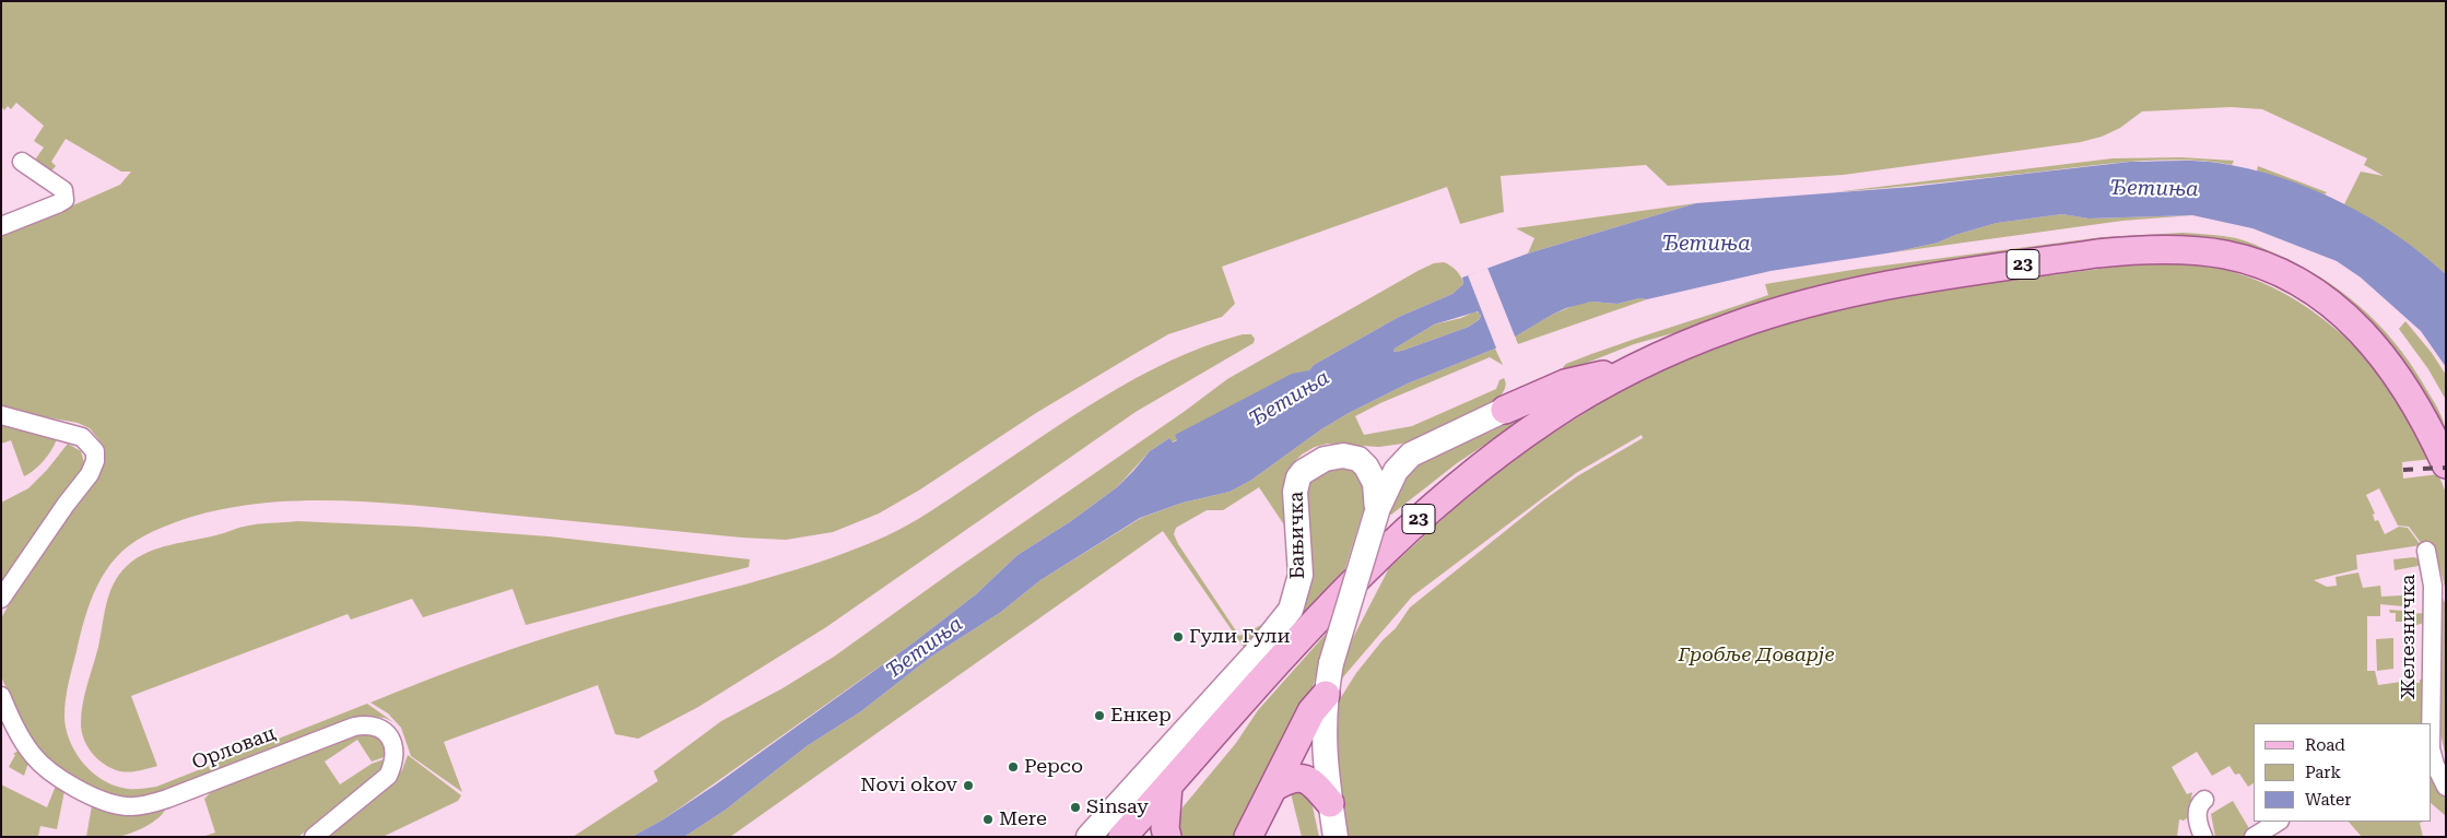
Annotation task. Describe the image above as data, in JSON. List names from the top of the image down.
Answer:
{
  "streets": {
    "main road": ["23"],
    "street": ["Бањичка", "Железничка", "Орловац"]
  },
  "water": ["Ђетиња"],
  "parks": ["Гробље Доварје"],
  "places": [
    "Гули Гули",
    "Енкер",
    "Pepco",
    "Novi okov",
    "Sinsay",
    "Mere"
  ],
  "legend": ["Road", "Park", "Water"]
}
